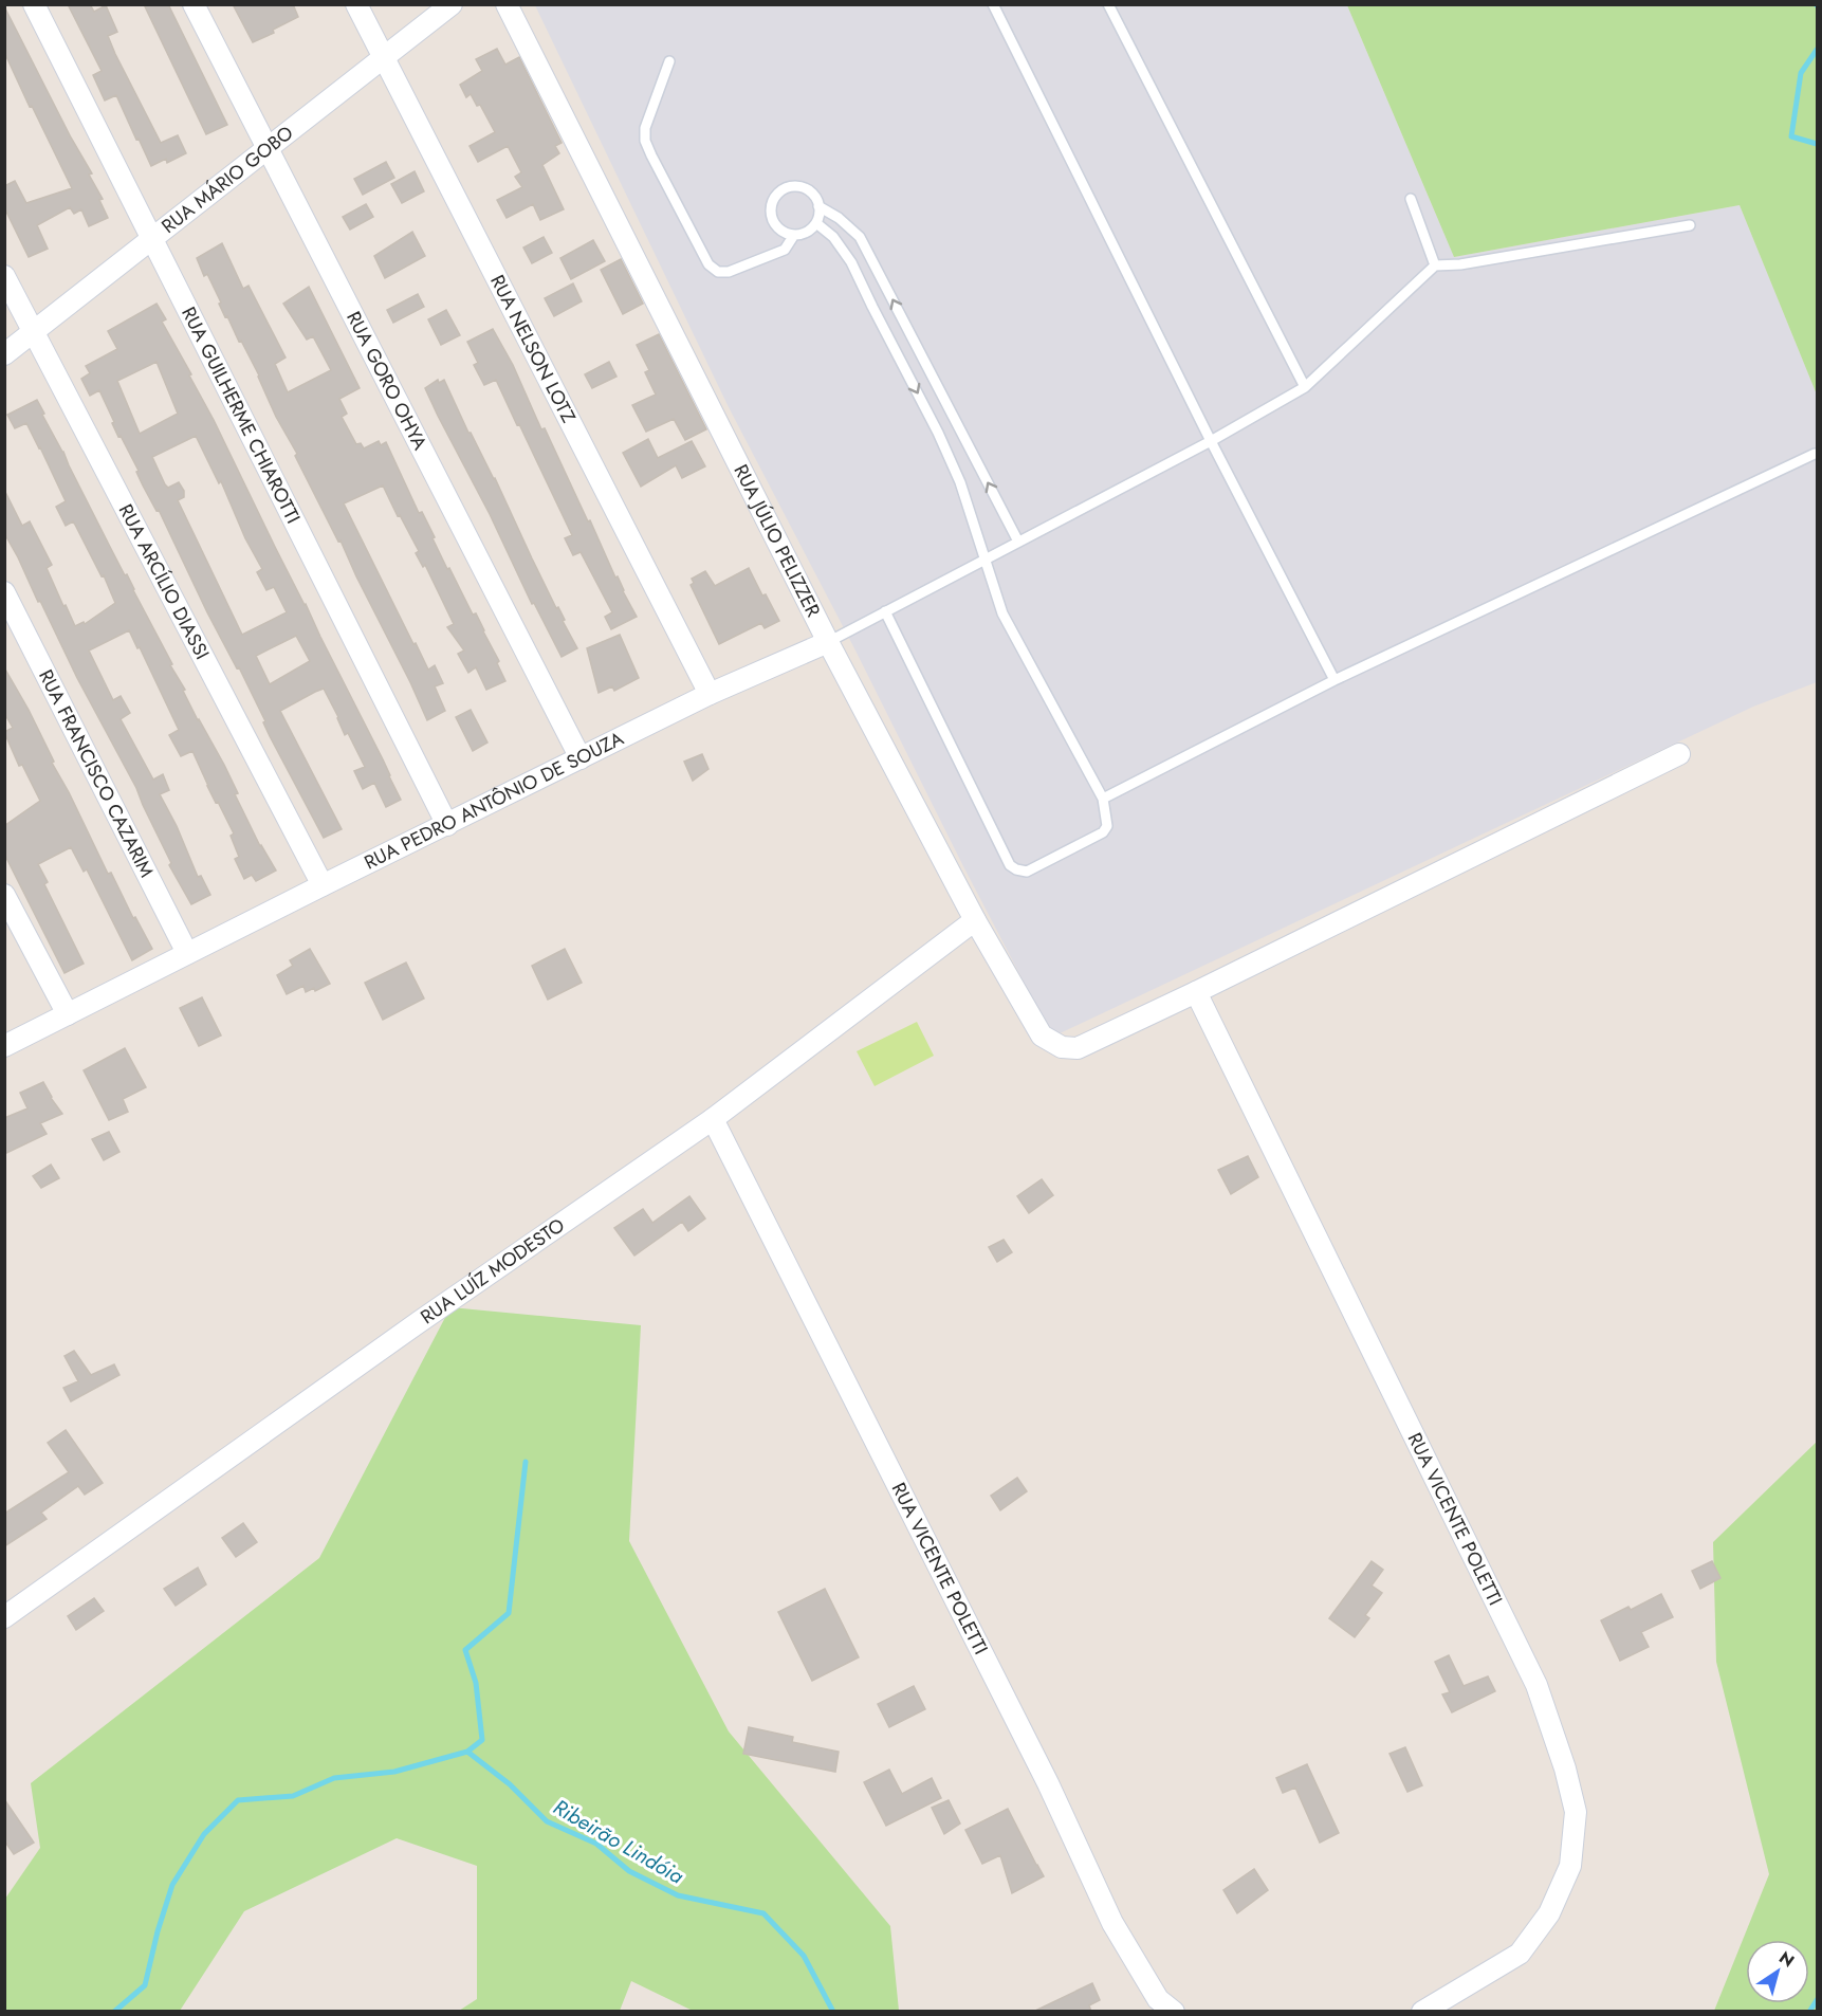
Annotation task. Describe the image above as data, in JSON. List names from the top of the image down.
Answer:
{
  "streets": {
    "street": [
      "RUA MÁRIO GOBO",
      "RUA NELSON LOTZ",
      "RUA GORO OHYA",
      "RUA GUILHERME CHIAROTTI",
      "RUA JÚLIO PELIZZER",
      "RUA ARCÍLIO DIASSI",
      "RUA FRANCISCO CAZARIM",
      "RUA PEDRO ANTÔNIO DE SOUZA",
      "RUA LUÍZ MODESTO",
      "RUA VICENTE POLETTI"
    ]
  },
  "crossings": [
    ["RUA MÁRIO GOBO", "RUA NELSON LOTZ"],
    ["RUA MÁRIO GOBO", "RUA GORO OHYA"],
    ["RUA MÁRIO GOBO", "RUA GUILHERME CHIAROTTI"],
    ["RUA MÁRIO GOBO", "RUA ARCÍLIO DIASSI"],
    ["RUA NELSON LOTZ", "RUA PEDRO ANTÔNIO DE SOUZA"],
    ["RUA GORO OHYA", "RUA PEDRO ANTÔNIO DE SOUZA"],
    ["RUA GUILHERME CHIAROTTI", "RUA PEDRO ANTÔNIO DE SOUZA"],
    ["RUA JÚLIO PELIZZER", "RUA PEDRO ANTÔNIO DE SOUZA"],
    ["RUA JÚLIO PELIZZER", "RUA LUÍZ MODESTO"],
    ["RUA JÚLIO PELIZZER", "RUA VICENTE POLETTI"],
    ["RUA ARCÍLIO DIASSI", "RUA PEDRO ANTÔNIO DE SOUZA"],
    ["RUA FRANCISCO CAZARIM", "RUA PEDRO ANTÔNIO DE SOUZA"],
    ["RUA LUÍZ MODESTO", "RUA VICENTE POLETTI"]
  ],
  "water": ["Ribeirão Lindóia"],
  "north": "top right"
}
